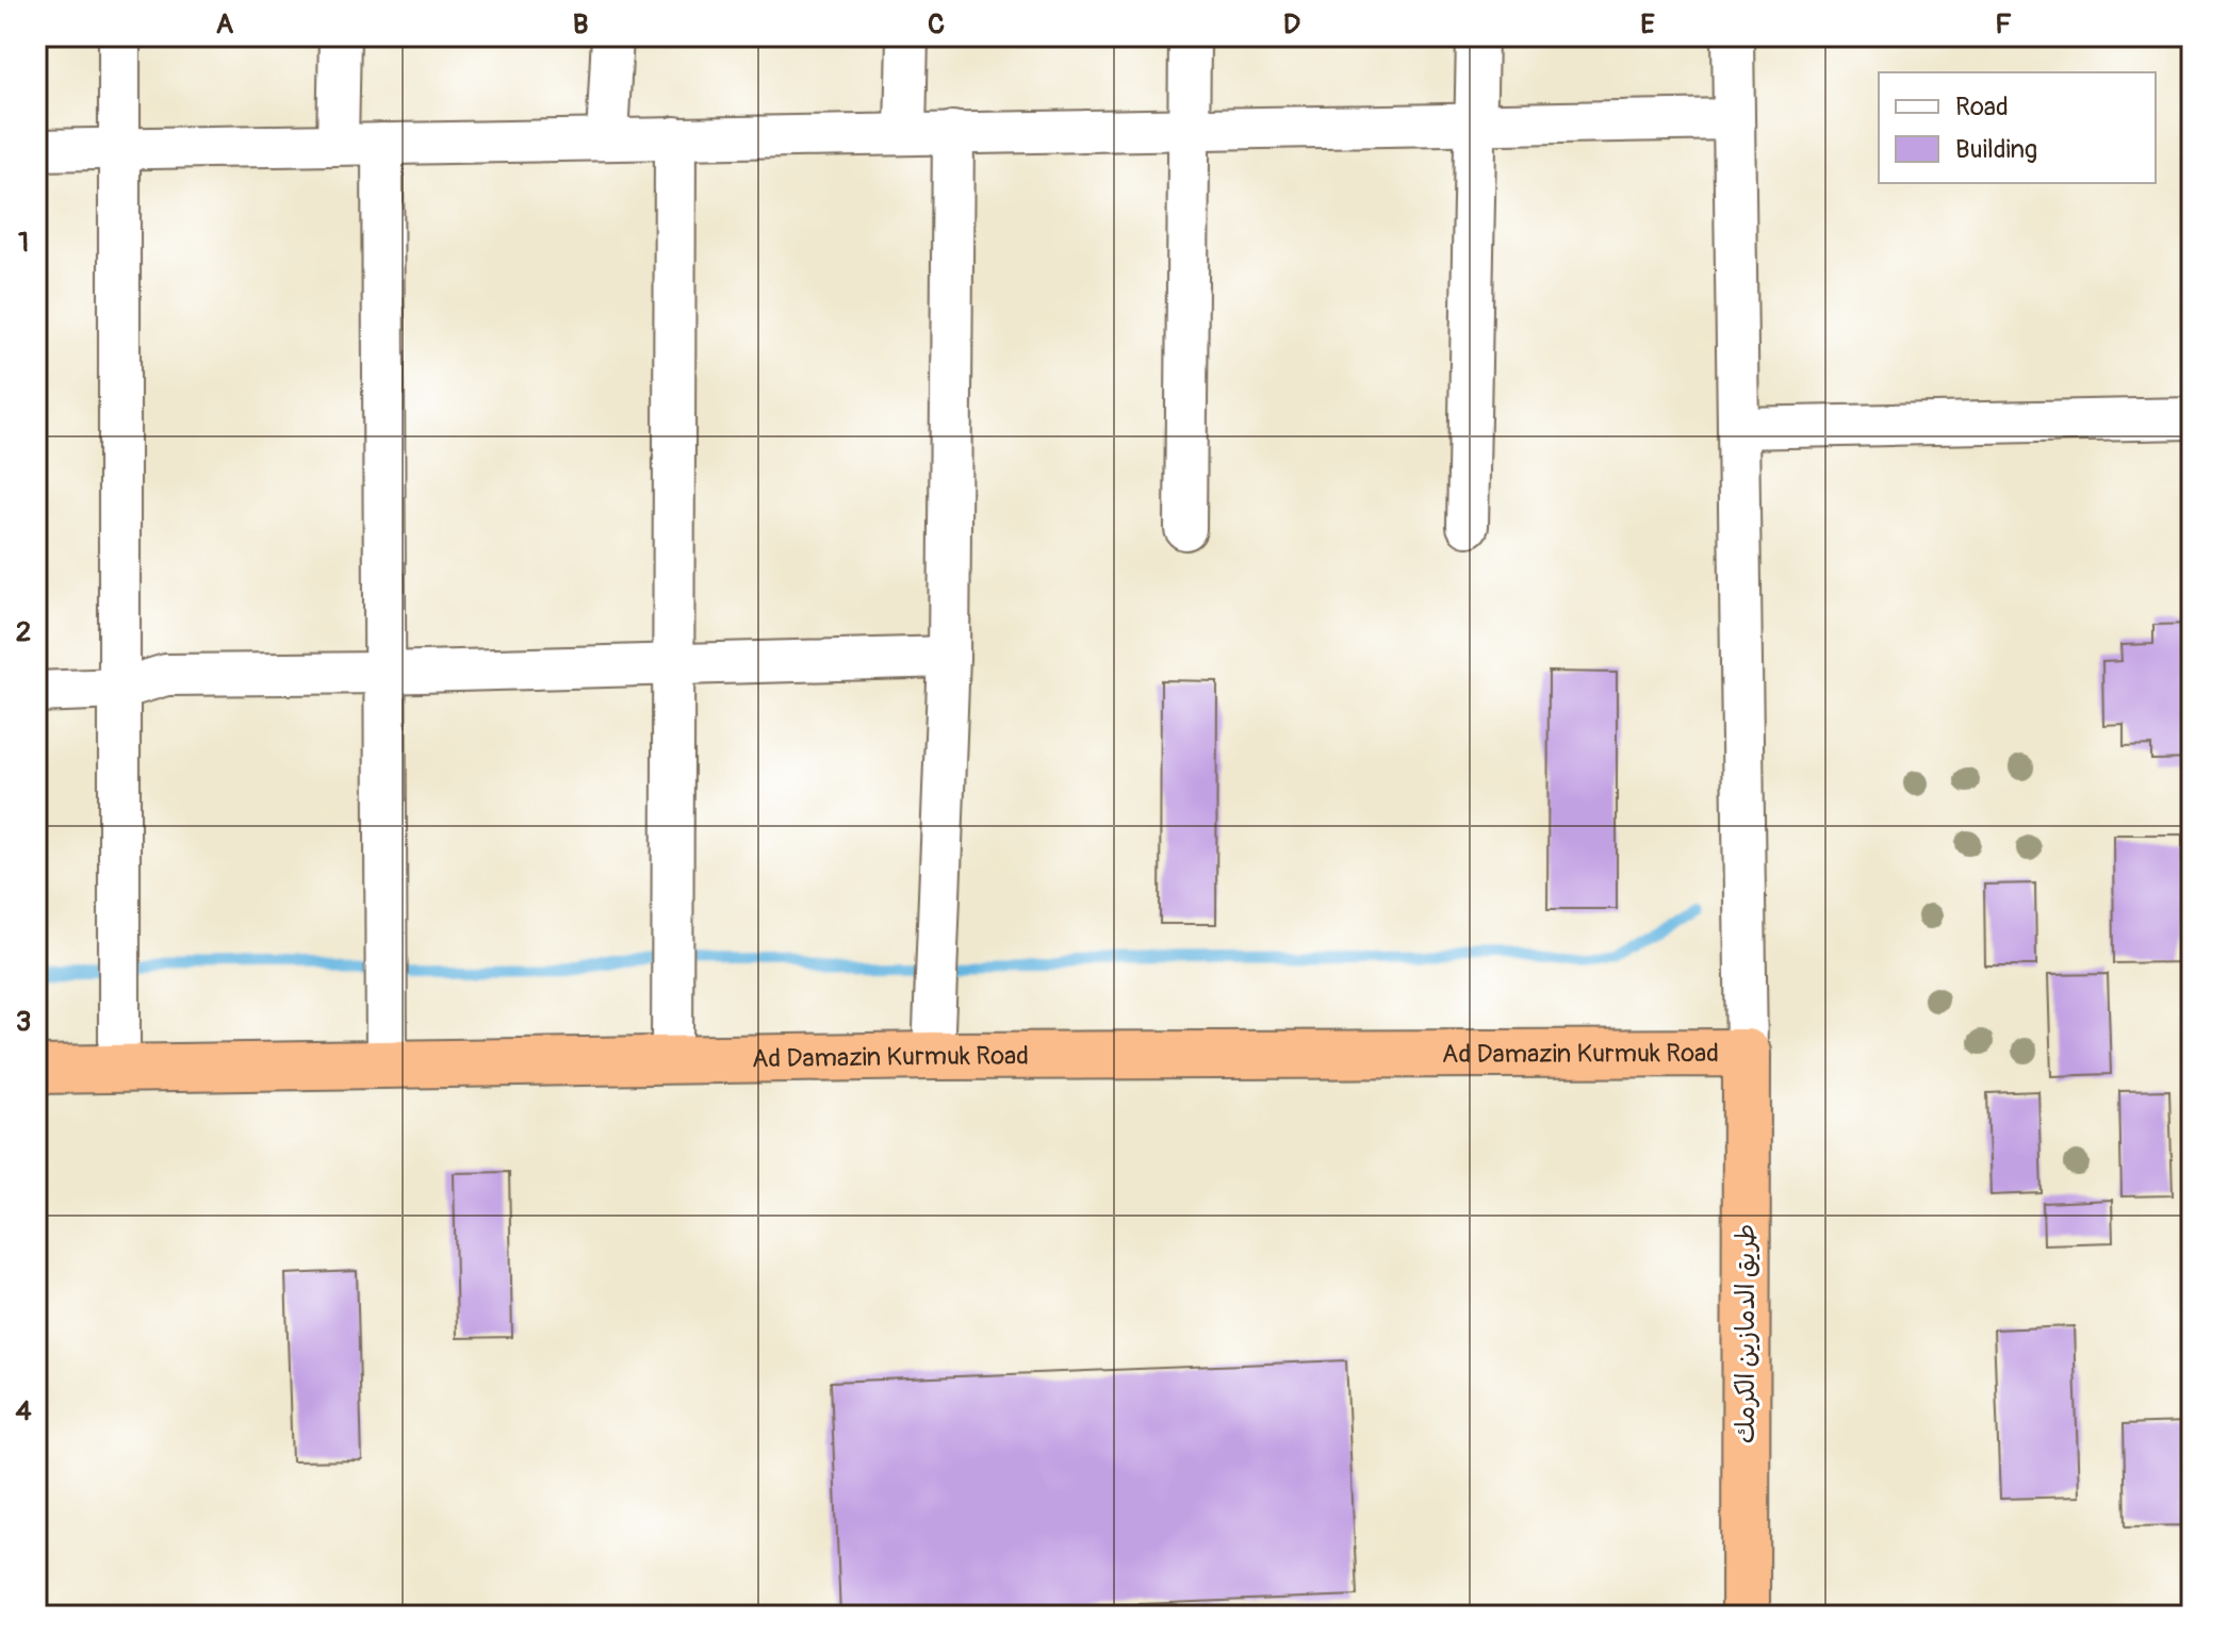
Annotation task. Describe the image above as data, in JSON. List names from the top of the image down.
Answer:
{
  "streets": {
    "highway": ["Ad Damazin Kurmuk Road", "طريق الدمازين الكرمك"]
  },
  "crossings": [
    ["Ad Damazin Kurmuk Road", "طريق الدمازين الكرمك"]
  ],
  "legend": ["Road", "Building"],
  "grid": {
    "columns": [
      "A",
      "B",
      "C",
      "D",
      "E",
      "F"
    ],
    "rows": [
      "1",
      "2",
      "3",
      "4"
    ]
  }
}
